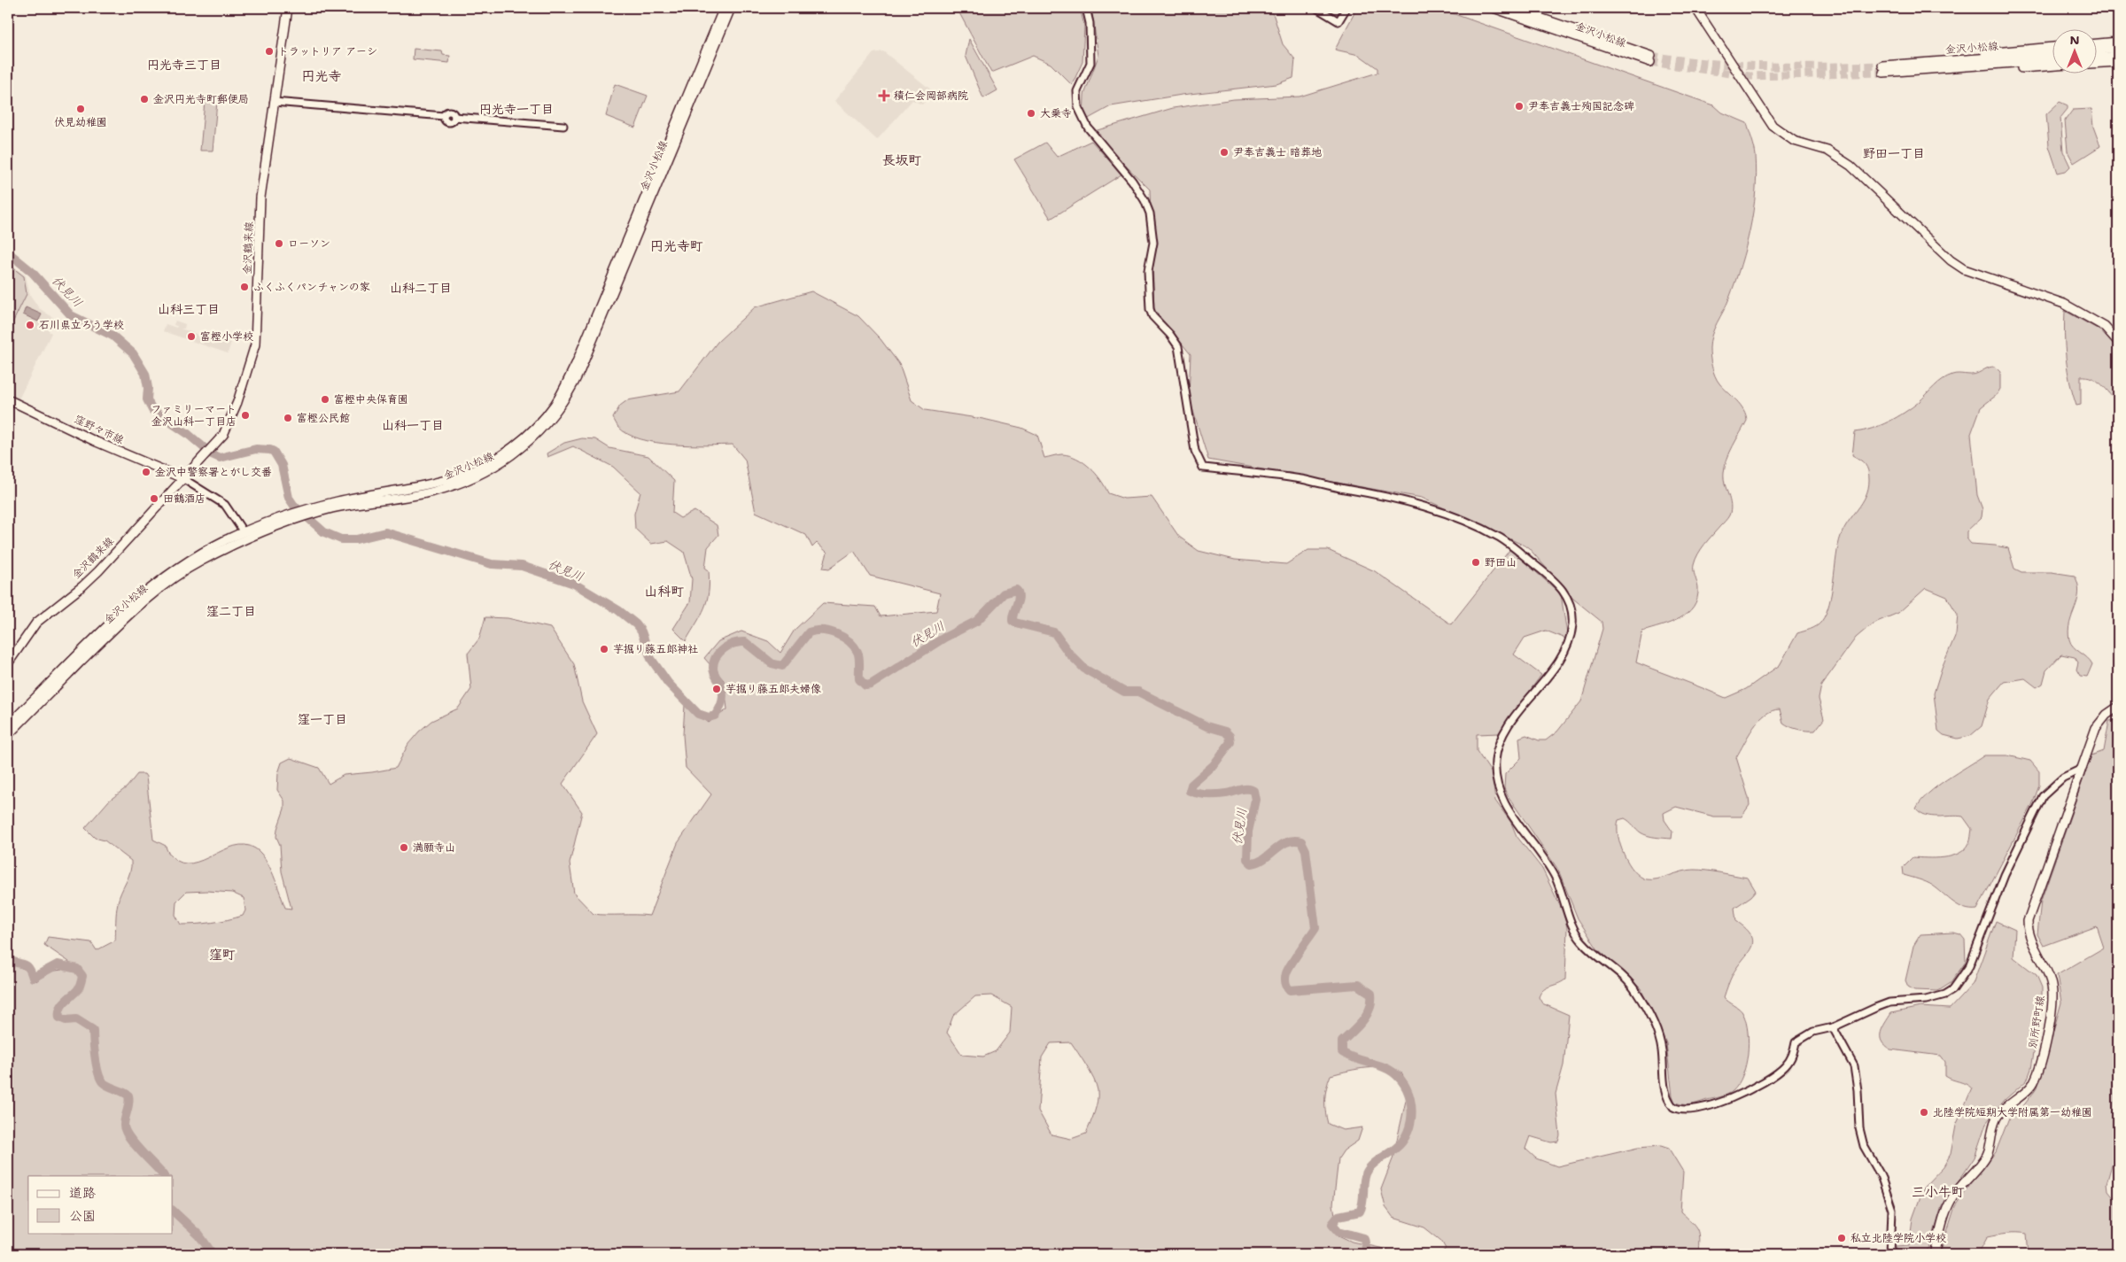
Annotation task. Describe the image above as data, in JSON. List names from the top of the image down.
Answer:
{
  "streets": {
    "main road": [
      "金沢小松線",
      "金沢鶴来線",
      "窪野々市線",
      "別所野町線"
    ]
  },
  "crossings": [
    ["金沢鶴来線", "窪野々市線"]
  ],
  "districts": [
    "円光寺三丁目",
    "円光寺",
    "円光寺一丁目",
    "野田一丁目",
    "長坂町",
    "円光寺町",
    "山科二丁目",
    "山科三丁目",
    "山科一丁目",
    "山科町",
    "窪二丁目",
    "窪一丁目",
    "窪町",
    "三小牛町"
  ],
  "water": ["伏見川"],
  "places": {
    "other": [
      "トラットリア アーシ",
      "金沢円光寺町郵便局",
      "尹奉吉義士殉国記念碑",
      "伏見幼稚園",
      "大乗寺",
      "尹奉吉義士 暗葬地",
      "ローソン",
      "ふくふくパンチャンの家",
      "石川県立ろう学校",
      "富樫小学校",
      "富樫中央保育園",
      "ファミリーマート 金沢山科一丁目店",
      "富樫公民館",
      "金沢中警察署とがし交番",
      "田鶴酒店",
      "野田山",
      "芋掘り藤五郎神社",
      "芋掘り藤五郎夫婦像",
      "満願寺山",
      "北陸学院短期大学附属第一幼稚園",
      "私立北陸学院小学校"
    ],
    "health": ["積仁会岡部病院"]
  },
  "legend": ["道路", "公園"],
  "north": "top"
}
